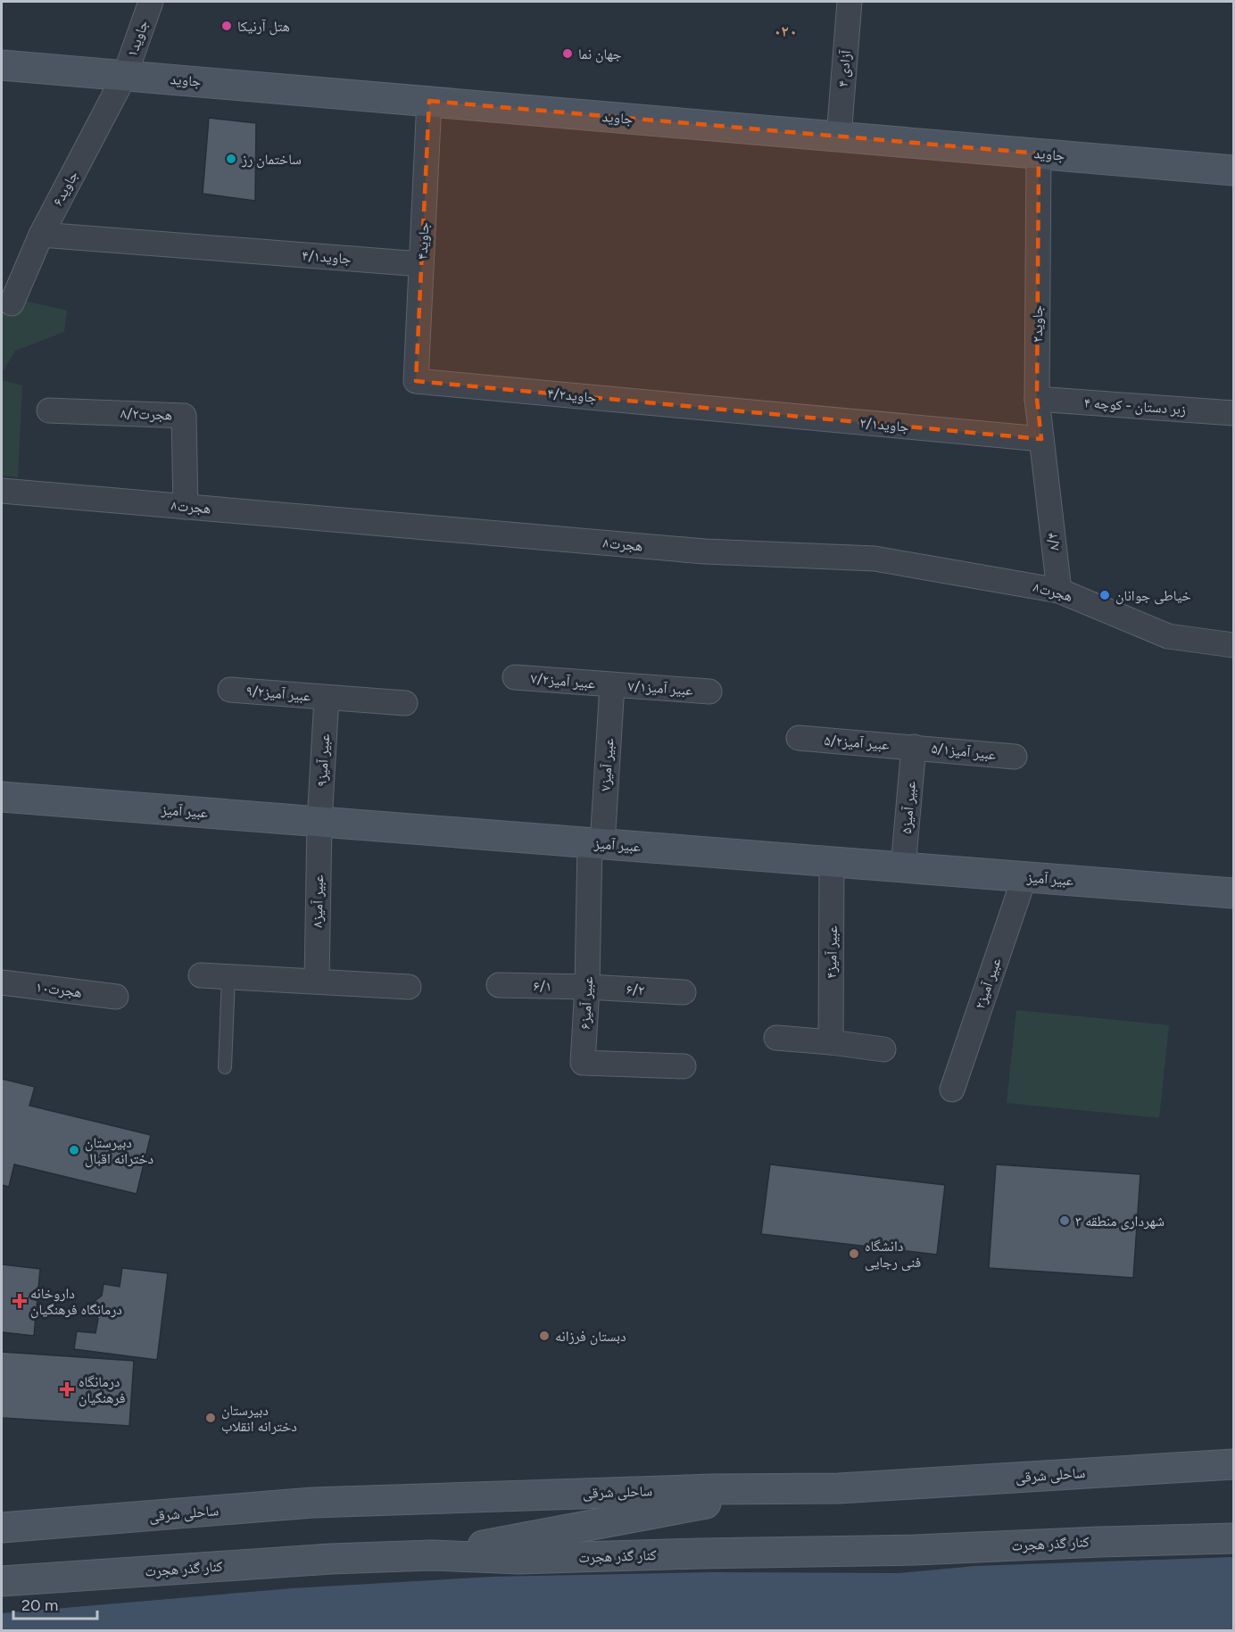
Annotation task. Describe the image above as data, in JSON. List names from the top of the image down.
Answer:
{
  "streets": {
    "main road": [
      "جاوید",
      "عبیر آمیز",
      "ساحلی شرقی",
      "کنار گذر هجرت"
    ],
    "street": [
      "۱جاوید",
      "۴ آزادی",
      "۶جاوید",
      "۴جاوید",
      "۴/۱جاوید",
      "۲جاوید",
      "۴/۲جاوید",
      "زبر دستان - کوچه ۴",
      "هجرت۸/۲",
      "۲/۱جاوید",
      "هجرت۸",
      "۸/۴",
      "۷/۲عبیر آمیز",
      "۷/۱عبیر آمیز",
      "۹/۲عبیر آمیز",
      "۵/۲عبیر آمیز",
      "۵/۱عبیر آمیز",
      "عبیر آمیز۹",
      "۷عبیر آمیز",
      "۵عبیر آمیز",
      "۸عبیر آمیز",
      "۴عبیر آمیز",
      "۲عبیر آمیز",
      "۶/۱",
      "هجرت۱۰",
      "۶/۲",
      "۶عبیر آمیز"
    ]
  },
  "crossings": [
    ["۱جاوید", "جاوید"],
    ["۱جاوید", "۶جاوید"],
    ["۴ آزادی", "جاوید"],
    ["جاوید", "۶جاوید"],
    ["جاوید", "۴جاوید"],
    ["جاوید", "۲جاوید"],
    ["۶جاوید", "۴/۱جاوید"],
    ["۴جاوید", "۴/۱جاوید"],
    ["۴جاوید", "۴/۲جاوید"],
    ["۲جاوید", "زبر دستان - کوچه ۴"],
    ["۲جاوید", "۲/۱جاوید"],
    ["۲جاوید", "۸/۴"],
    ["۴/۲جاوید", "۲/۱جاوید"],
    ["هجرت۸/۲", "هجرت۸"],
    ["هجرت۸", "۸/۴"],
    ["۷/۲عبیر آمیز", "۷/۱عبیر آمیز"],
    ["۷/۲عبیر آمیز", "۷عبیر آمیز"],
    ["۷/۱عبیر آمیز", "۷عبیر آمیز"],
    ["۹/۲عبیر آمیز", "عبیر آمیز۹"],
    ["۵/۲عبیر آمیز", "۵/۱عبیر آمیز"],
    ["۵/۲عبیر آمیز", "۵عبیر آمیز"],
    ["۵/۱عبیر آمیز", "۵عبیر آمیز"],
    ["عبیر آمیز۹", "عبیر آمیز"],
    ["عبیر آمیز۹", "۸عبیر آمیز"],
    ["۷عبیر آمیز", "عبیر آمیز"],
    ["۷عبیر آمیز", "۶عبیر آمیز"],
    ["۵عبیر آمیز", "عبیر آمیز"],
    ["عبیر آمیز", "۸عبیر آمیز"],
    ["عبیر آمیز", "۴عبیر آمیز"],
    ["عبیر آمیز", "۲عبیر آمیز"],
    ["عبیر آمیز", "۶عبیر آمیز"],
    ["۶/۱", "۶/۲"],
    ["۶/۱", "۶عبیر آمیز"],
    ["۶/۲", "۶عبیر آمیز"]
  ],
  "districts": ["۰۲۰"],
  "places": {
    "other": [
      "هتل آرنیکا",
      "جهان نما",
      "ساختمان رز",
      "خیاطی جوانان",
      "دبیرستان دخترانه اقبال",
      "شهرداری منطقه ۳",
      "دانشگاه فنی رجایی",
      "دبستان فرزانه",
      "دبیرستان دخترانه انقلاب"
    ],
    "health": ["داروخانه درمانگاه فرهنگیان", "درمانگاه فرهنگیان"]
  },
  "scale_bar": "20 m"
}
